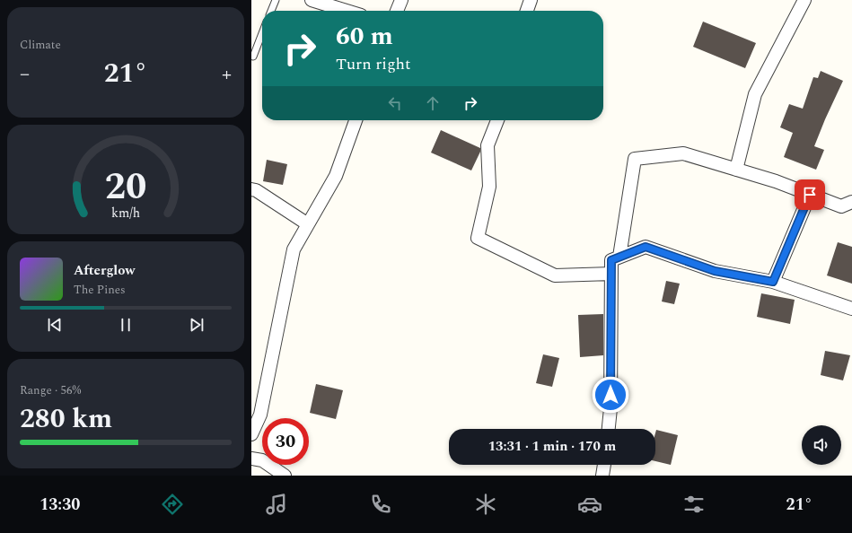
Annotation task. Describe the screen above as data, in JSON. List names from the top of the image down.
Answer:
{
  "page": {
    "tile": [
      "Climate",
      ["Range · 56%", "280 km"]
    ],
    "turn": ["60 m", "Turn right"],
    "heat": ["−", "21°", "+"],
    "song": ["Afterglow", "The Pines"],
    "limit": "30",
    "trip": "13:31 · 1 min · 170 m",
    "tabs": ["13:30", "21°"],
    "gauge": ["20", "km/h"]
  }
}
